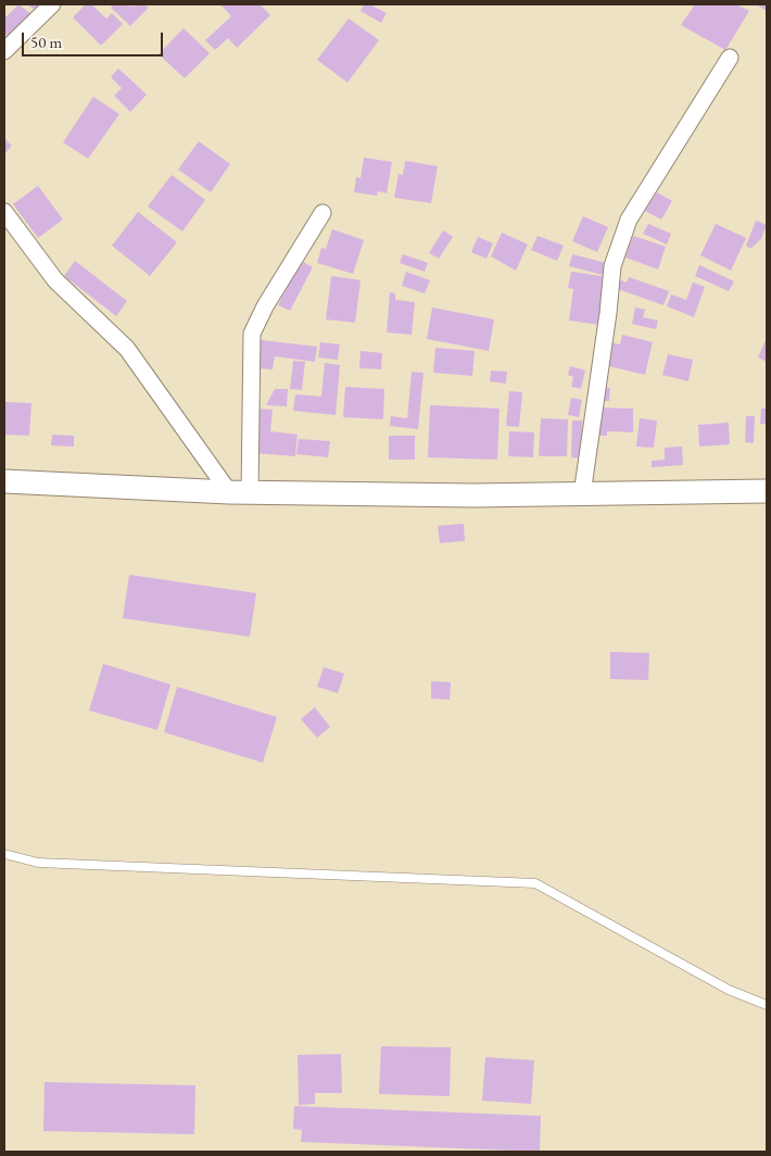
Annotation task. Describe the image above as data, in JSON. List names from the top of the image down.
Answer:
{
  "scale_bar": "50 m"
}
